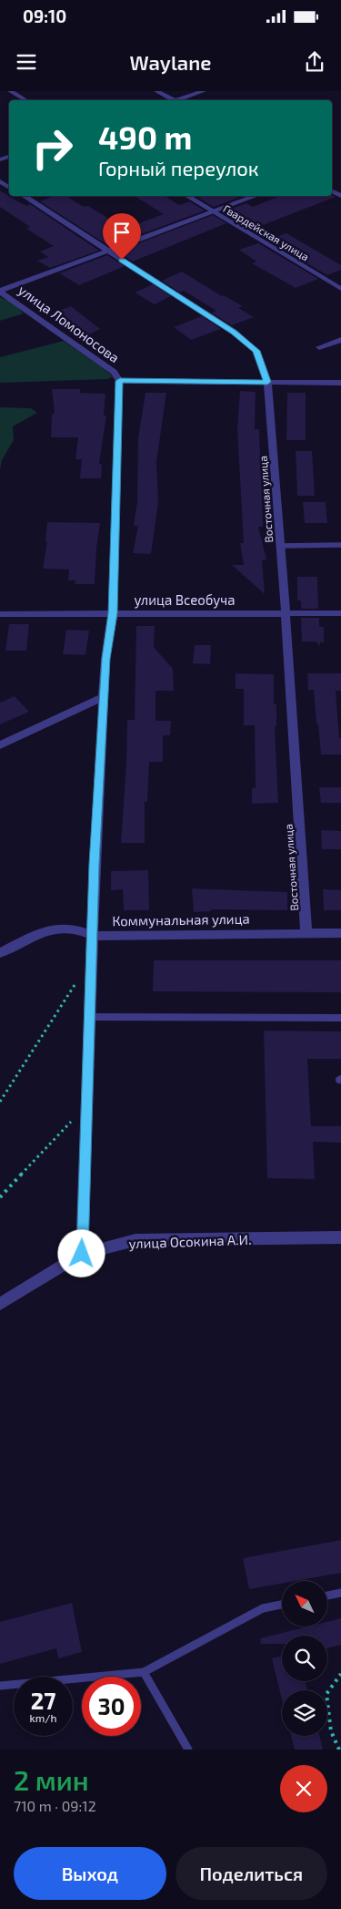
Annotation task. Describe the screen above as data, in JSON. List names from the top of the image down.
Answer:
{
  "streets": {
    "street": [
      "Гвардейская улица",
      "улица Ломоносова",
      "Восточная улица",
      "улица Всеобуча",
      "Коммунальная улица",
      "улица Осокина А.И."
    ]
  },
  "crossings": [
    ["улица Ломоносова", "улица Всеобуча"],
    ["улица Ломоносова", "Коммунальная улица"],
    ["улица Ломоносова", "улица Осокина А.И."],
    ["Восточная улица", "улица Всеобуча"],
    ["Восточная улица", "Коммунальная улица"]
  ],
  "north": "top left",
  "page": {
    "status": "09:10",
    "header": "Waylane",
    "turn": ["490 m", "Горный переулок"],
    "speed": "27 km/h",
    "limit": "30",
    "heading": ["2 мин", "710 m · 09:12"],
    "buttons": ["Выход", "Поделиться"]
  }
}
